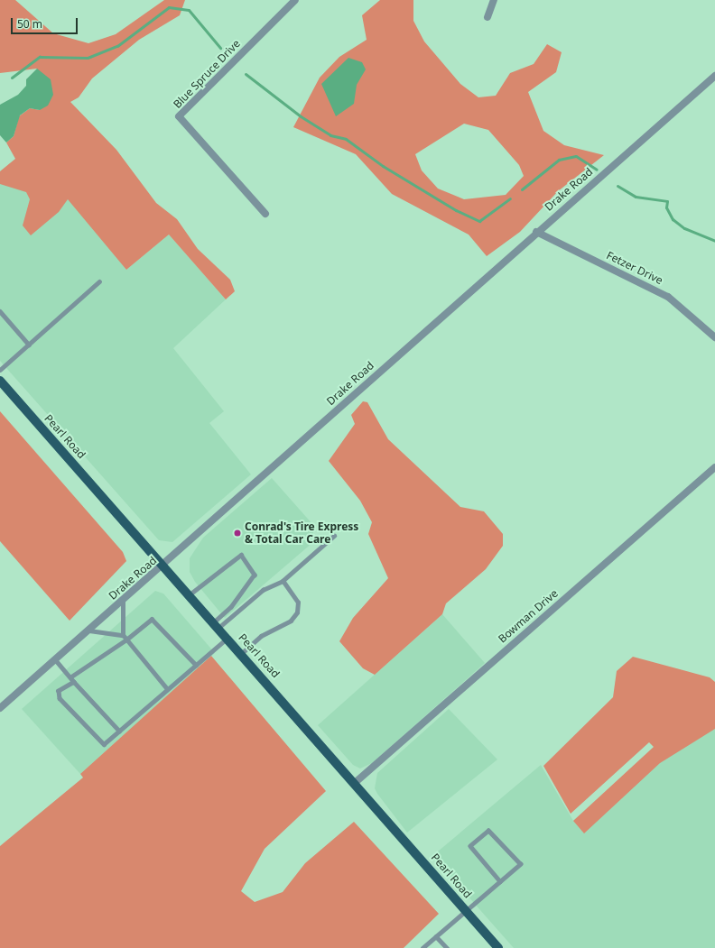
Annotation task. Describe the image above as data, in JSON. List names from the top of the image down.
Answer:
{
  "streets": {
    "main road": ["Pearl Road"],
    "street": [
      "Blue Spruce Drive",
      "Drake Road",
      "Fetzer Drive",
      "Bowman Drive"
    ]
  },
  "crossings": [
    ["Drake Road", "Fetzer Drive"],
    ["Drake Road", "Pearl Road"],
    ["Pearl Road", "Bowman Drive"]
  ],
  "places": ["Conrad's Tire Express & Total Car Care"],
  "scale_bar": "50 m"
}
